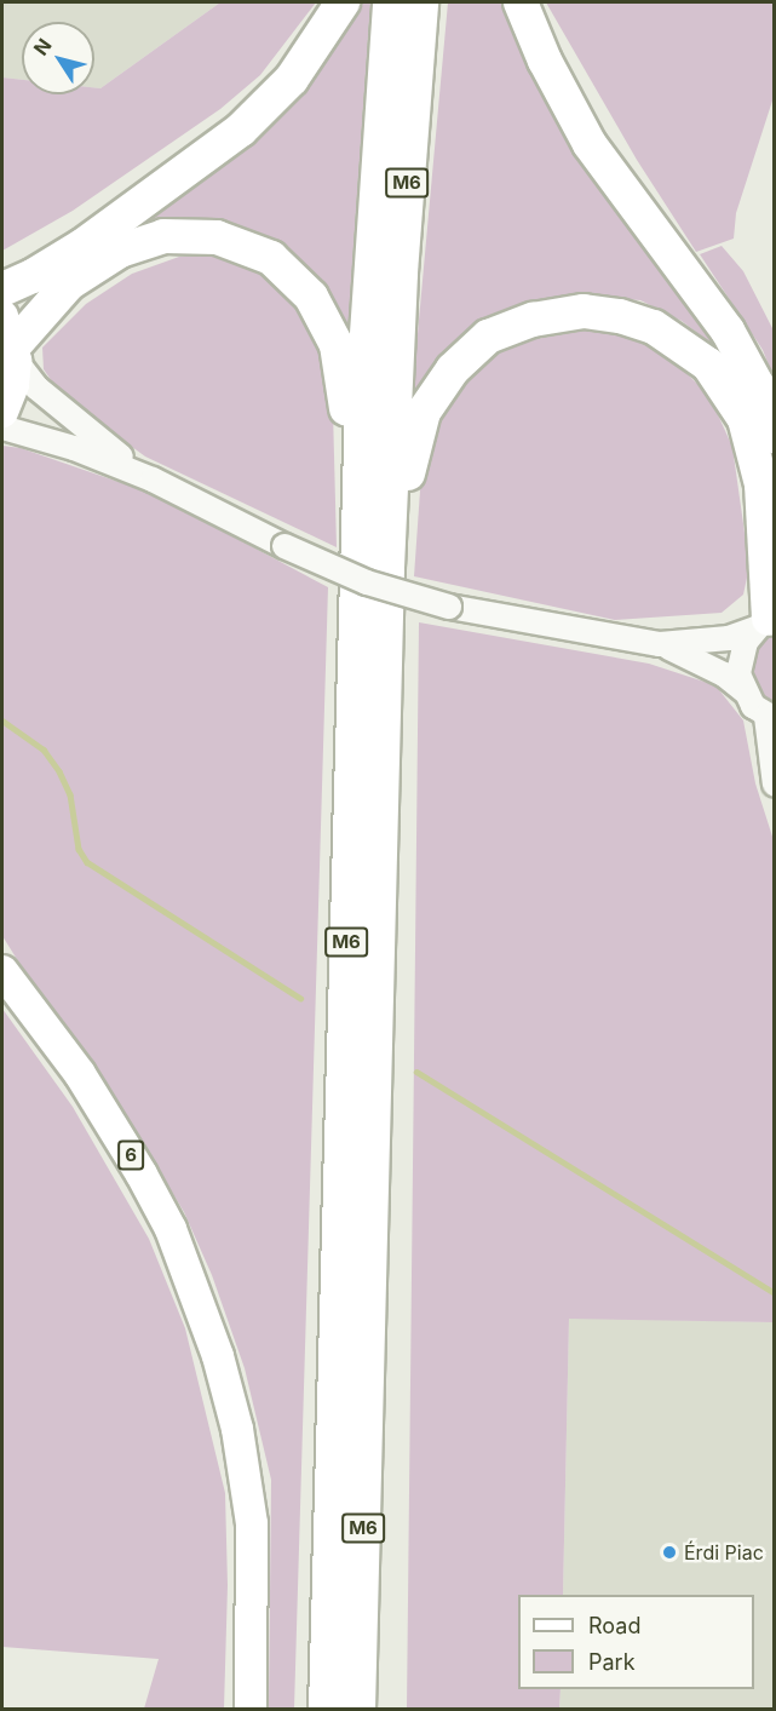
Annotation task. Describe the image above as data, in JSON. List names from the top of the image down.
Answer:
{
  "streets": {
    "highway": ["M6"],
    "main road": ["6"]
  },
  "places": ["Érdi Piac"],
  "legend": ["Road", "Park"],
  "north": "top left"
}
